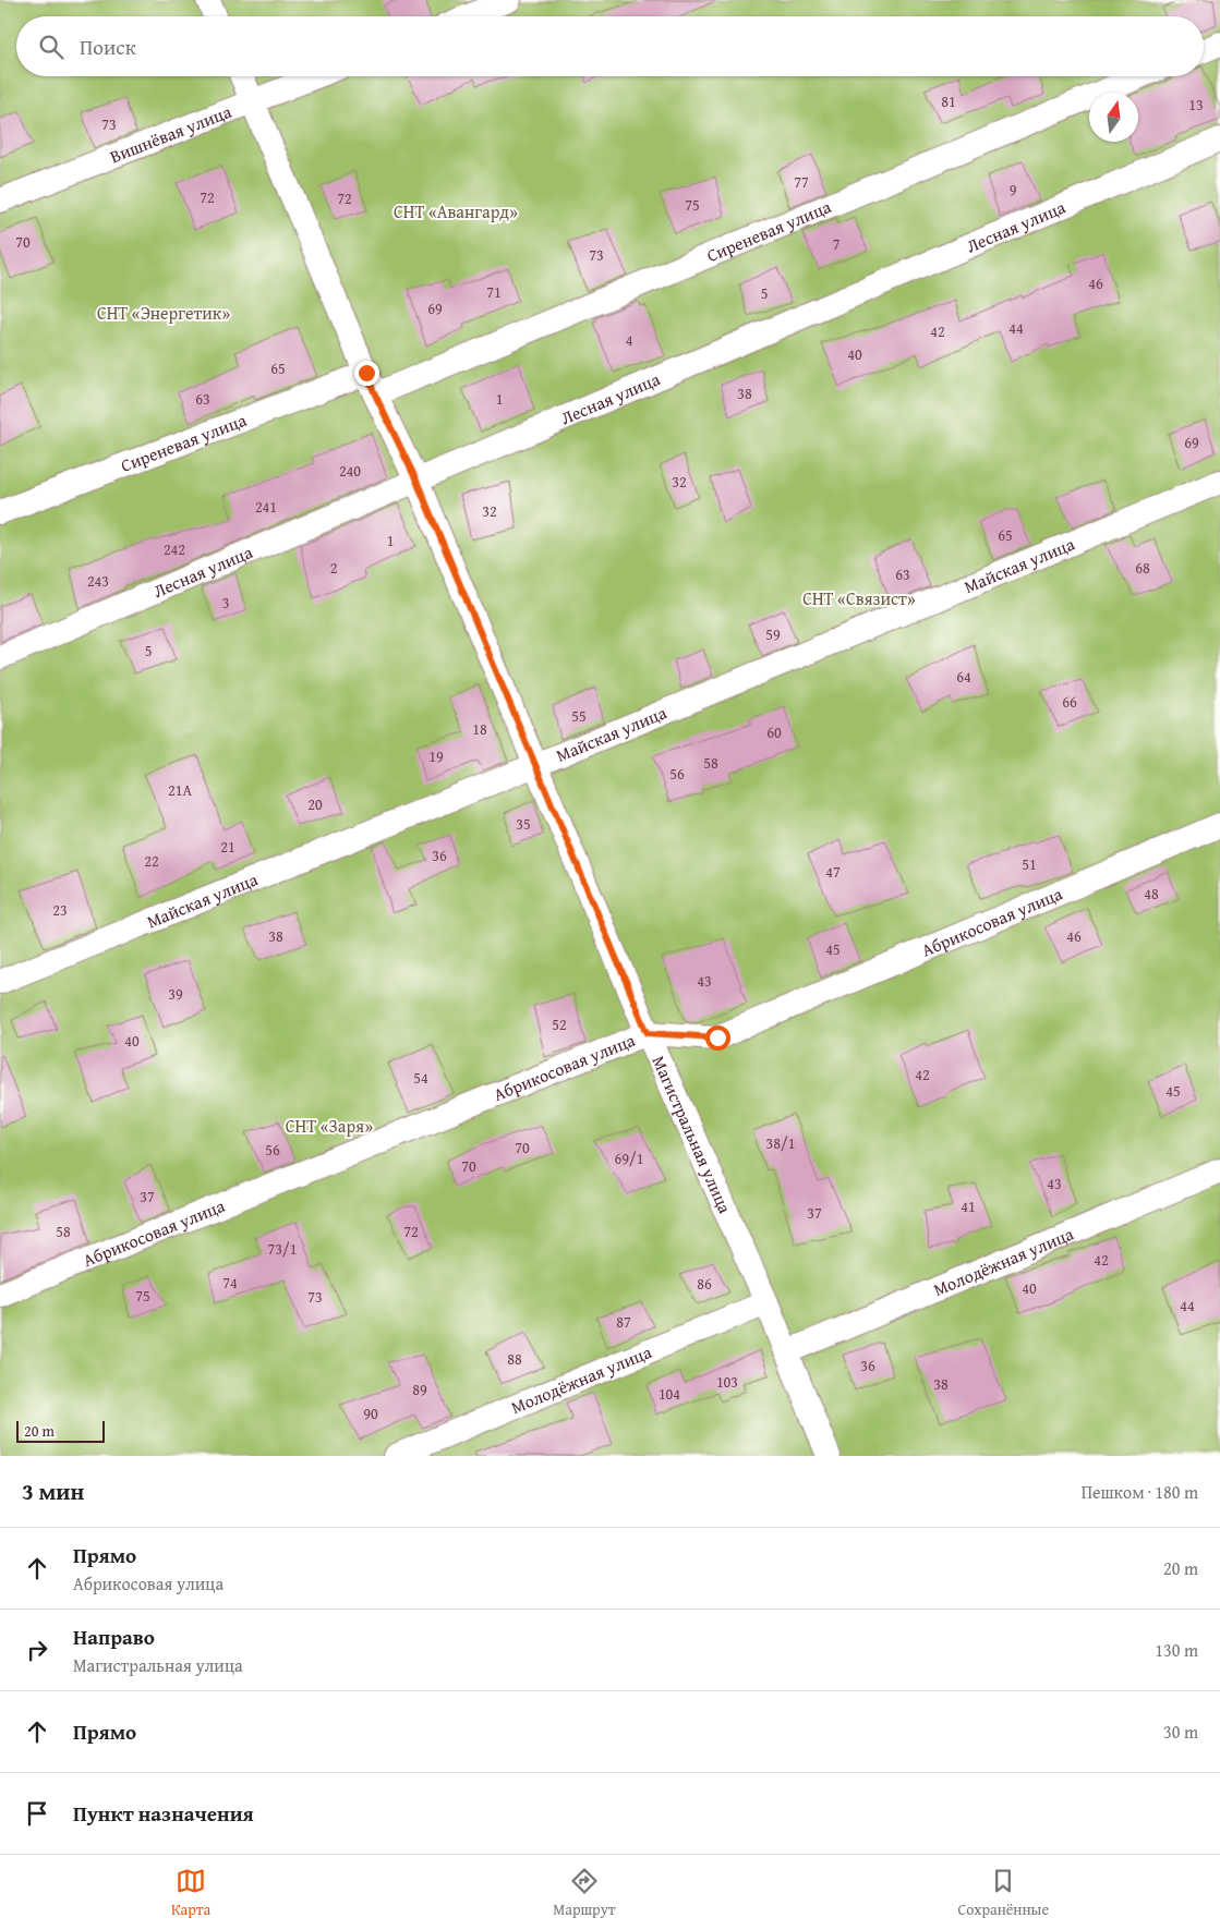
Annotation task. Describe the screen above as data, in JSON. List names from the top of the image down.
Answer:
{
  "streets": {
    "street": [
      "Вишнёвая улица",
      "Лесная улица",
      "Сиреневая улица",
      "Майская улица",
      "Абрикосовая улица",
      "Магистральная улица",
      "Молодёжная улица"
    ]
  },
  "crossings": [
    ["Вишнёвая улица", "Магистральная улица"],
    ["Лесная улица", "Магистральная улица"],
    ["Сиреневая улица", "Магистральная улица"],
    ["Майская улица", "Магистральная улица"],
    ["Абрикосовая улица", "Магистральная улица"],
    ["Магистральная улица", "Молодёжная улица"]
  ],
  "parks": [
    "СНТ «Авангард»",
    "СНТ «Энергетик»",
    "СНТ «Связист»",
    "СНТ «Заря»"
  ],
  "house_numbers": [
    "81",
    "13",
    "73",
    "77",
    "9",
    "72",
    "72",
    "75",
    "70",
    "7",
    "73",
    "46",
    "71",
    "5",
    "69",
    "44",
    "42",
    "4",
    "40",
    "65",
    "38",
    "63",
    "1",
    "69",
    "240",
    "32",
    "241",
    "32",
    "65",
    "1",
    "242",
    "2",
    "68",
    "63",
    "243",
    "3",
    "59",
    "5",
    "64",
    "66",
    "55",
    "18",
    "60",
    "19",
    "58",
    "56",
    "21А",
    "20",
    "35",
    "21",
    "36",
    "22",
    "51",
    "47",
    "48",
    "23",
    "38",
    "46",
    "45",
    "43",
    "39",
    "52",
    "40",
    "42",
    "54",
    "45",
    "38/1",
    "70",
    "56",
    "69/1",
    "70",
    "43",
    "37",
    "41",
    "37",
    "58",
    "72",
    "73/1",
    "42",
    "74",
    "86",
    "40",
    "75",
    "73",
    "44",
    "87",
    "88",
    "36",
    "103",
    "38",
    "89",
    "104",
    "90"
  ],
  "scale_bar": "20 m",
  "north": "top",
  "page": {
    "search": "Поиск",
    "scale": "20 m",
    "heading": ["3 мин", "Пешком · 180 m"],
    "list": [
      ["Прямо", "Абрикосовая улица", "20 m"],
      ["Направо", "Магистральная улица", "130 m"],
      ["Прямо", "30 m"],
      "Пункт назначения"
    ],
    "nav": ["Карта", "Маршрут", "Сохранённые"]
  }
}
